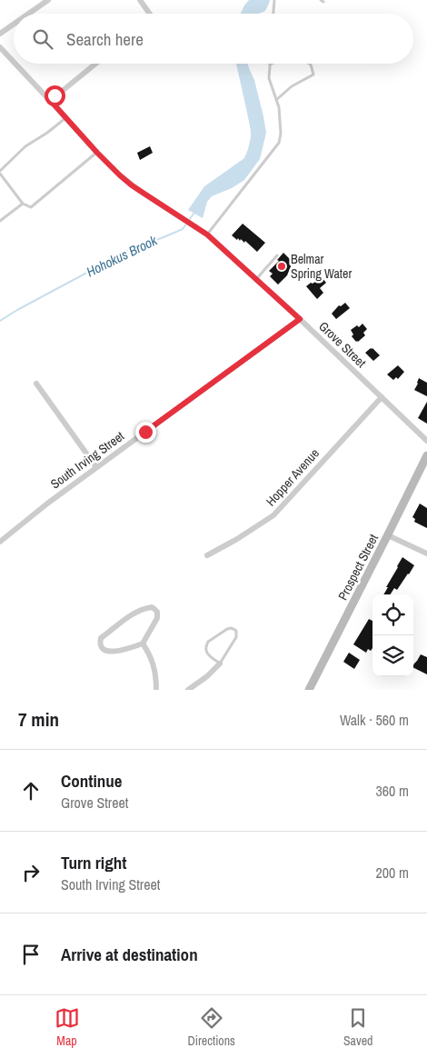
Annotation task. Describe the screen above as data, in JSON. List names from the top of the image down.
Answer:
{
  "streets": {
    "main road": ["Prospect Street"],
    "street": ["Grove Street", "South Irving Street", "Hopper Avenue"]
  },
  "crossings": [
    ["Grove Street", "South Irving Street"],
    ["Grove Street", "Hopper Avenue"]
  ],
  "water": ["Hohokus Brook"],
  "places": ["Belmar Spring Water"],
  "page": {
    "search": "Search here",
    "heading": ["7 min", "Walk · 560 m"],
    "list": [
      ["Continue", "Grove Street", "360 m"],
      ["Turn right", "South Irving Street", "200 m"],
      "Arrive at destination"
    ],
    "nav": ["Map", "Directions", "Saved"]
  }
}
